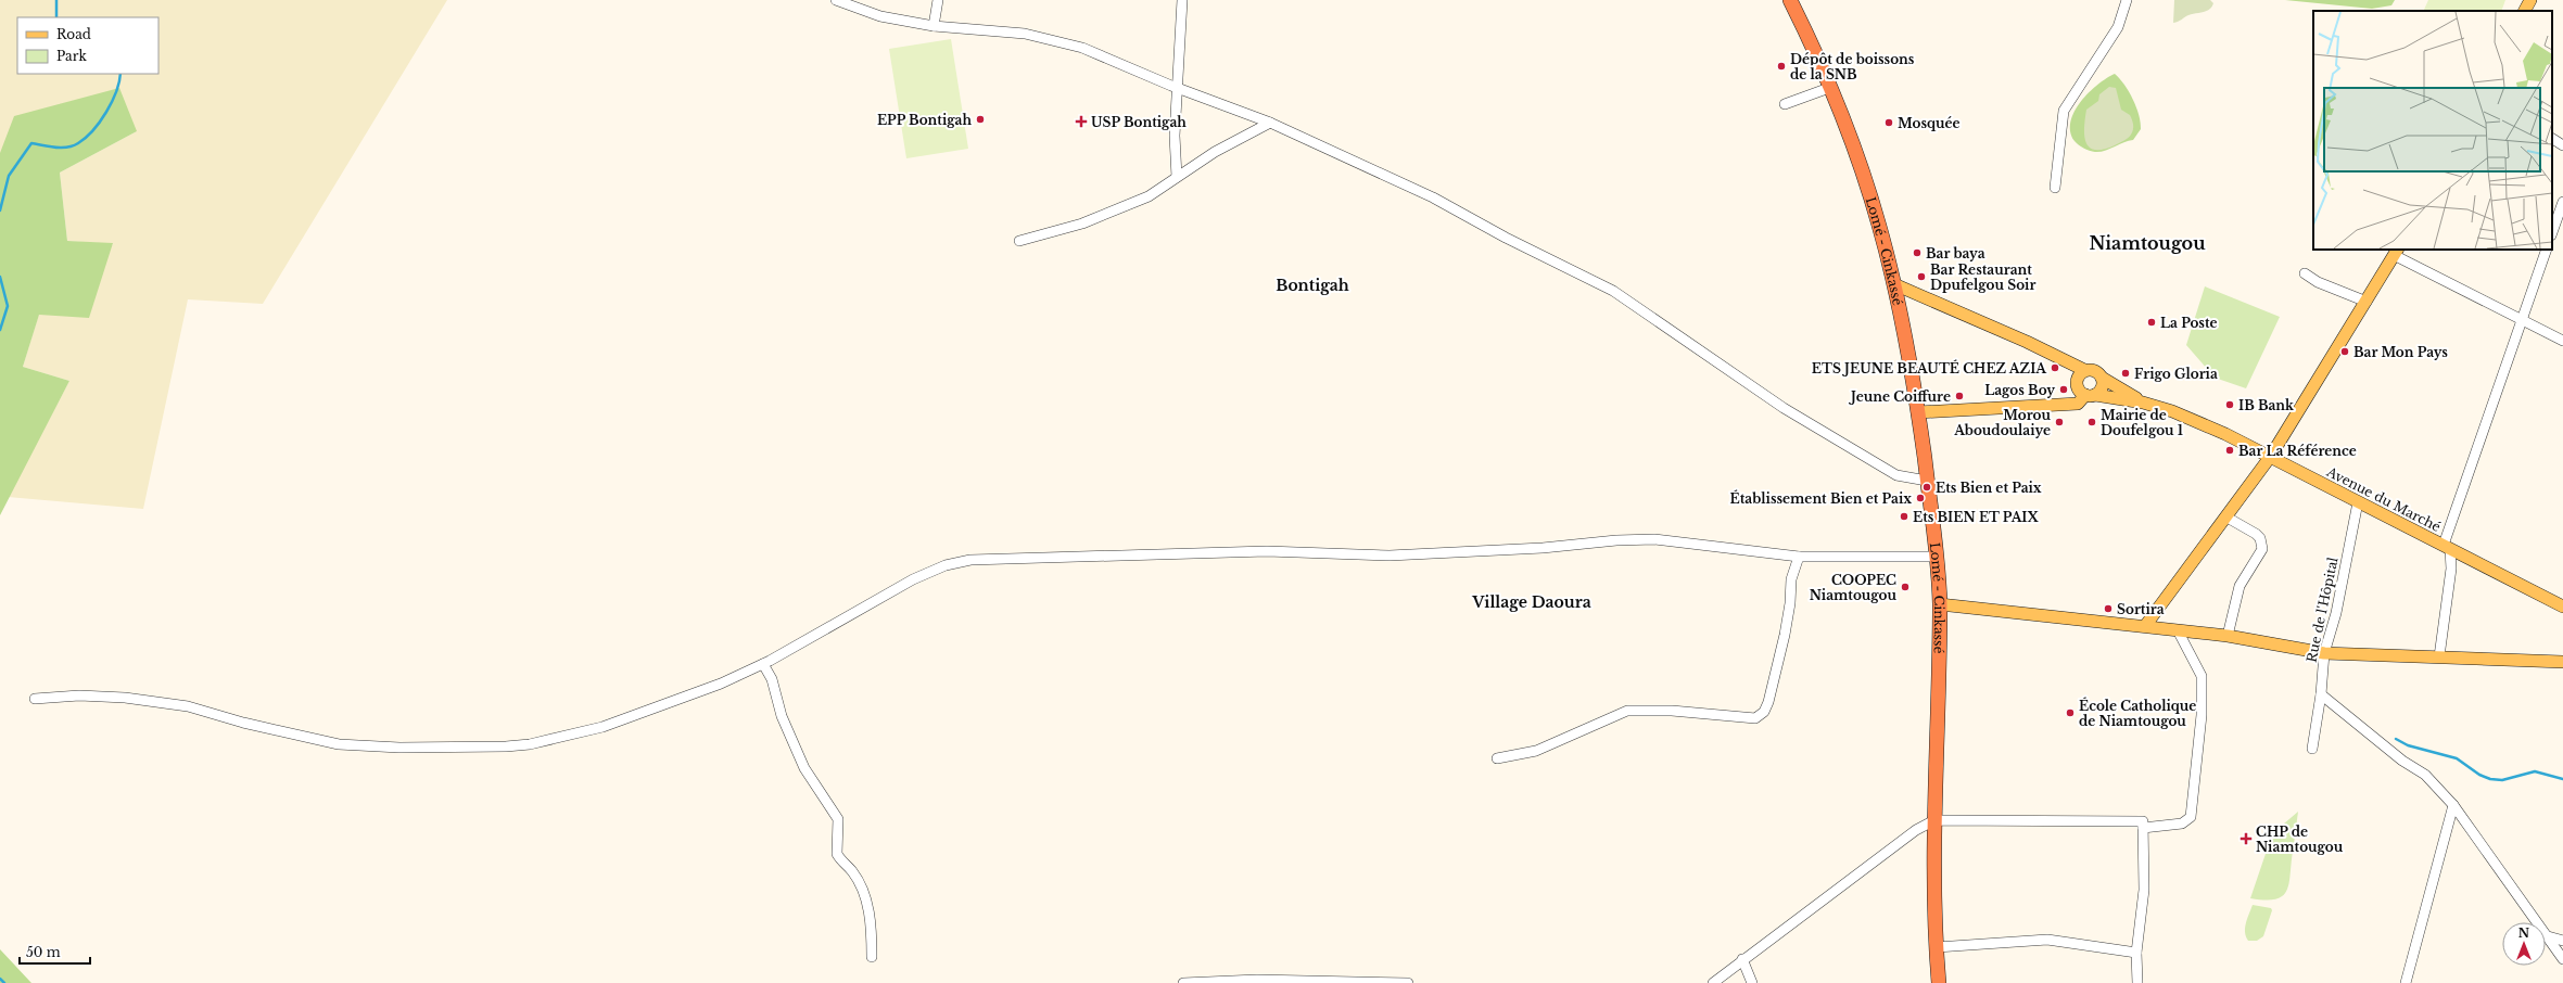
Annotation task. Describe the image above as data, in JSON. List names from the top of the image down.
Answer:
{
  "streets": {
    "highway": ["Lomé - Cinkassé"],
    "main road": ["Avenue du Marché"],
    "street": ["Rue de l'Hôpital"]
  },
  "crossings": [
    ["Avenue du Marché", "Rue de l'Hôpital"]
  ],
  "districts": ["Niamtougou", "Bontigah", "Village Daoura"],
  "places": {
    "other": [
      "Dépôt de boissons de la SNB",
      "EPP Bontigah",
      "Mosquée",
      "Bar baya",
      "Bar Restaurant Dpufelgou Soir",
      "La Poste",
      "Bar Mon Pays",
      "ETS JEUNE BEAUTÉ CHEZ AZIA",
      "Frigo Gloria",
      "Lagos Boy",
      "Jeune Coiffure",
      "IB Bank",
      "Morou Aboudoulaiye",
      "Mairie de Doufelgou 1",
      "Bar La Référence",
      "Ets Bien et Paix",
      "Établissement Bien et Paix",
      "Ets BIEN ET PAIX",
      "COOPEC Niamtougou",
      "Sortira",
      "École Catholique de Niamtougou"
    ],
    "health": ["USP Bontigah", "CHP de Niamtougou"]
  },
  "legend": ["Road", "Park"],
  "scale_bar": "50 m",
  "north": "top"
}
